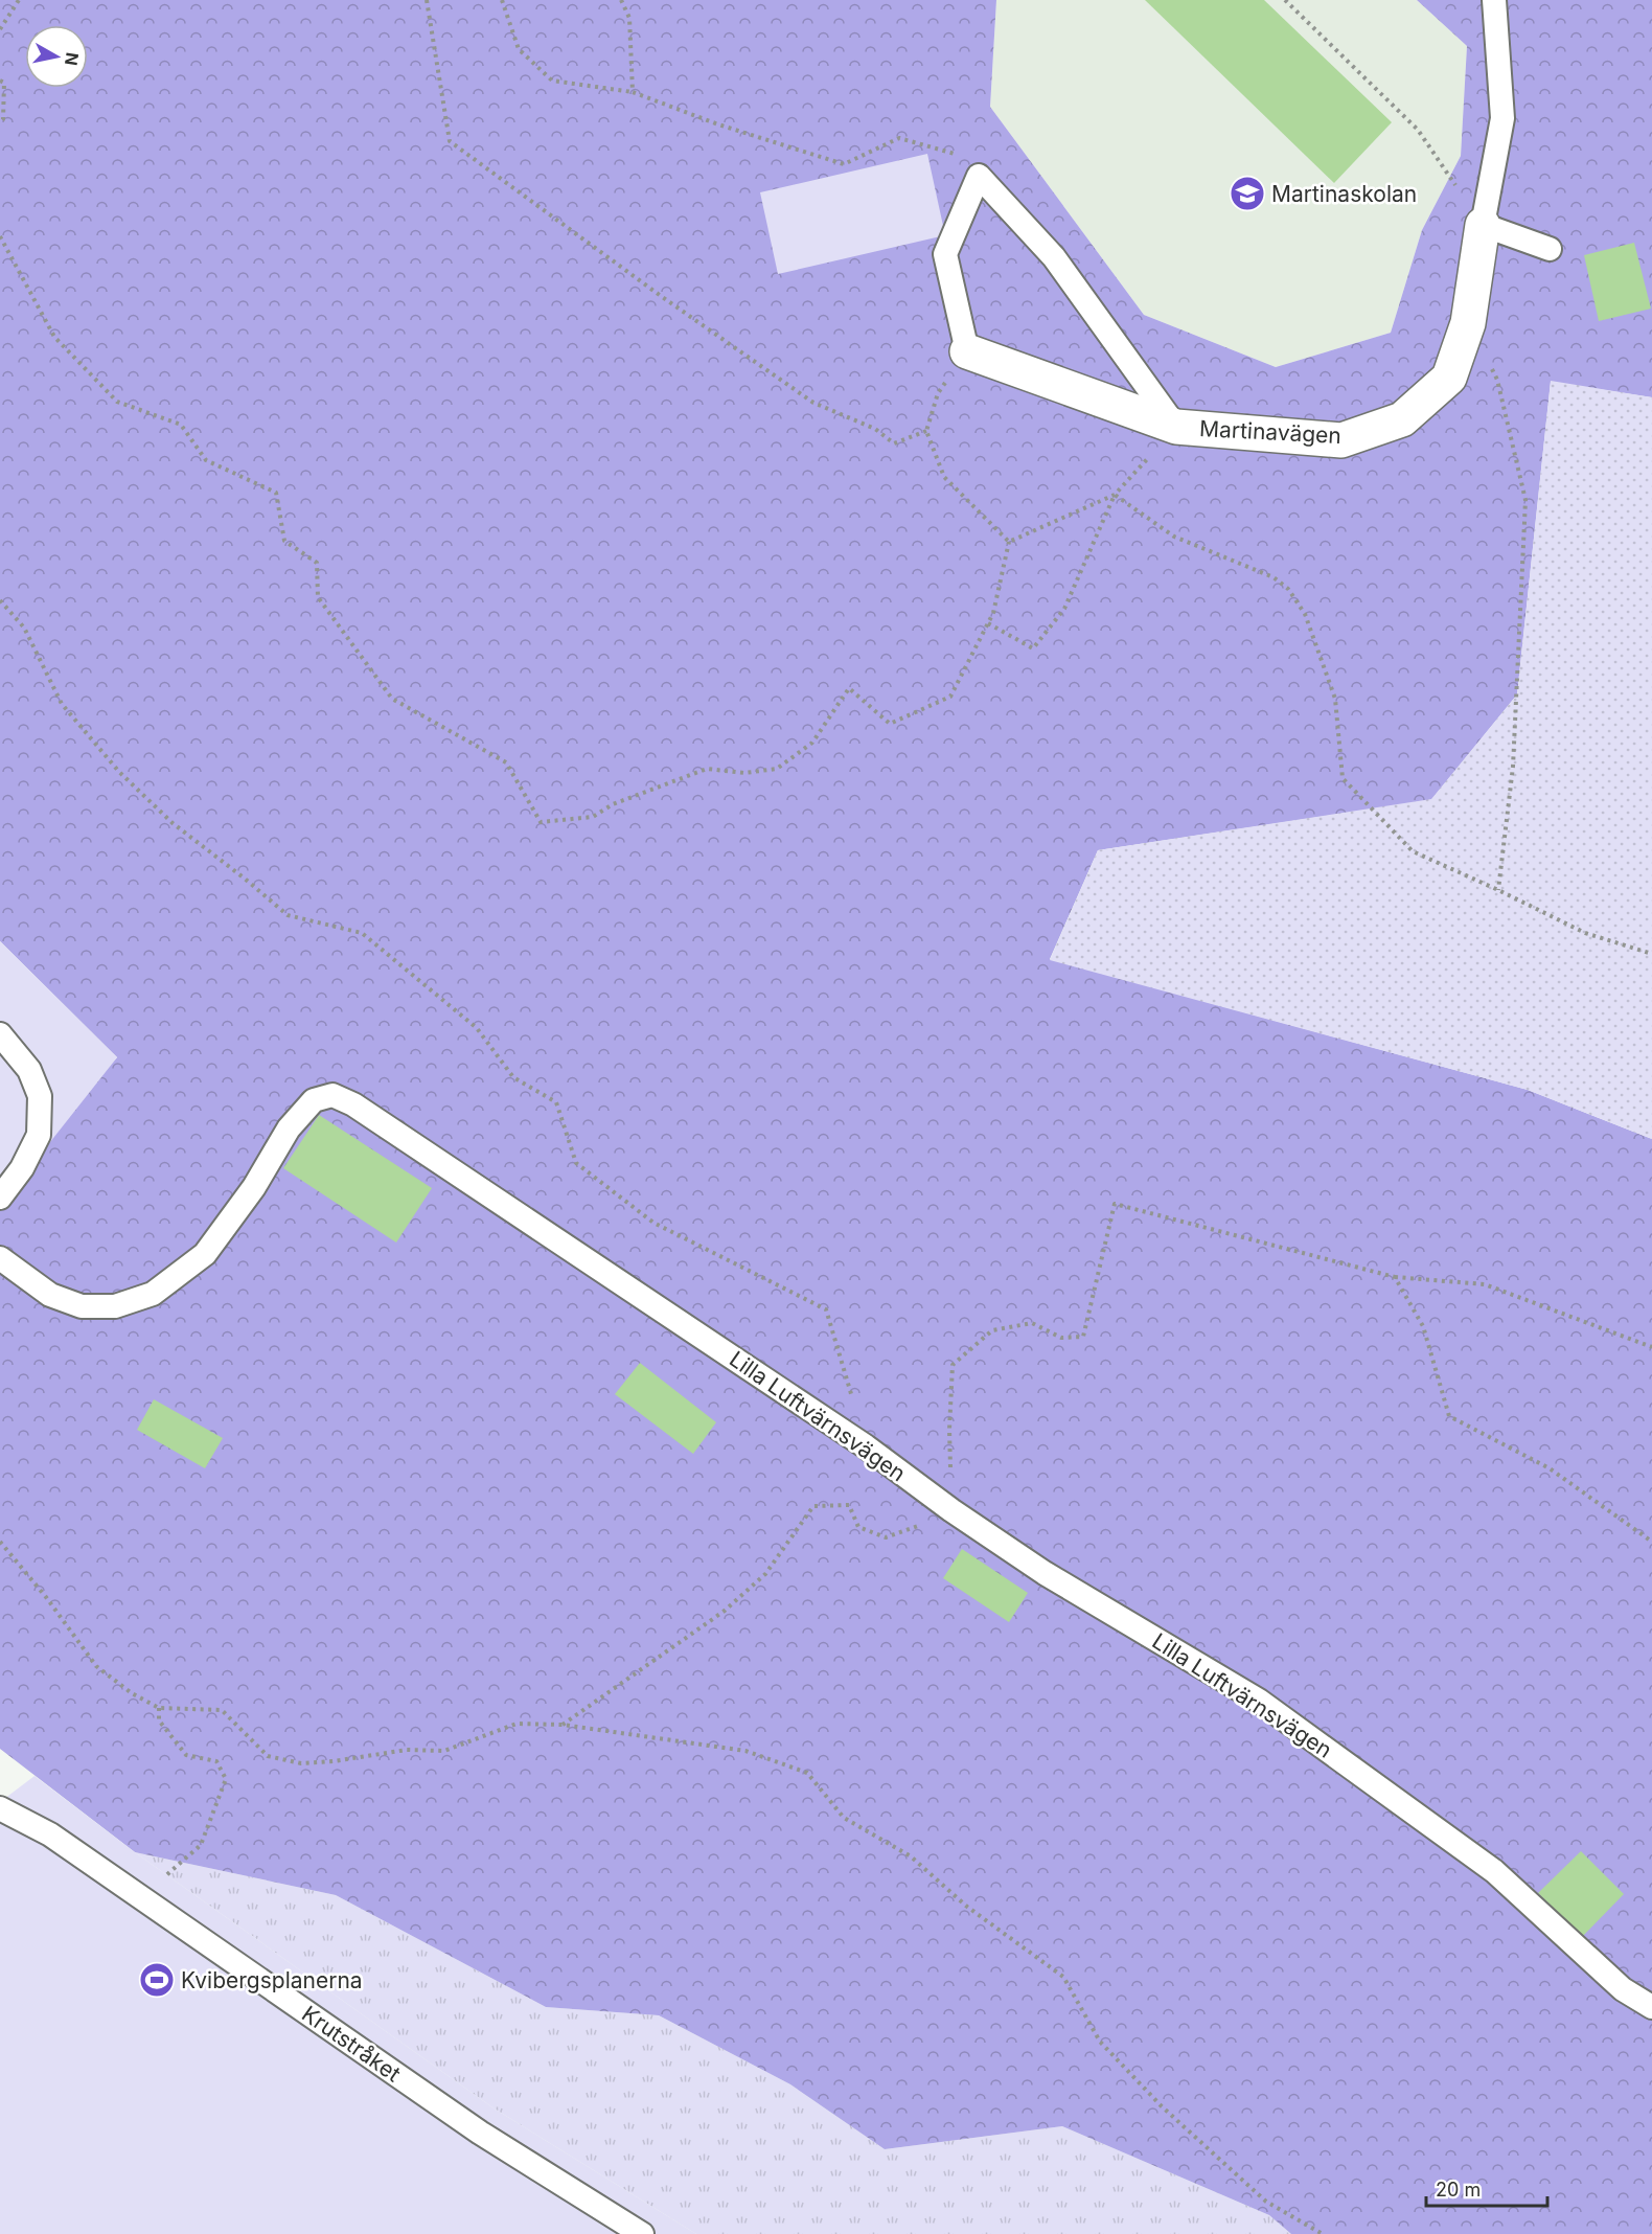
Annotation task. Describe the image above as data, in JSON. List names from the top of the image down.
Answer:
{
  "streets": {
    "street": ["Martinavägen"],
    "lane": ["Lilla Luftvärnsvägen", "Krutstråket"]
  },
  "places": {
    "school or university": ["Martinaskolan"],
    "sports": ["Kvibergsplanerna"]
  },
  "scale_bar": "20 m",
  "north": "right"
}
